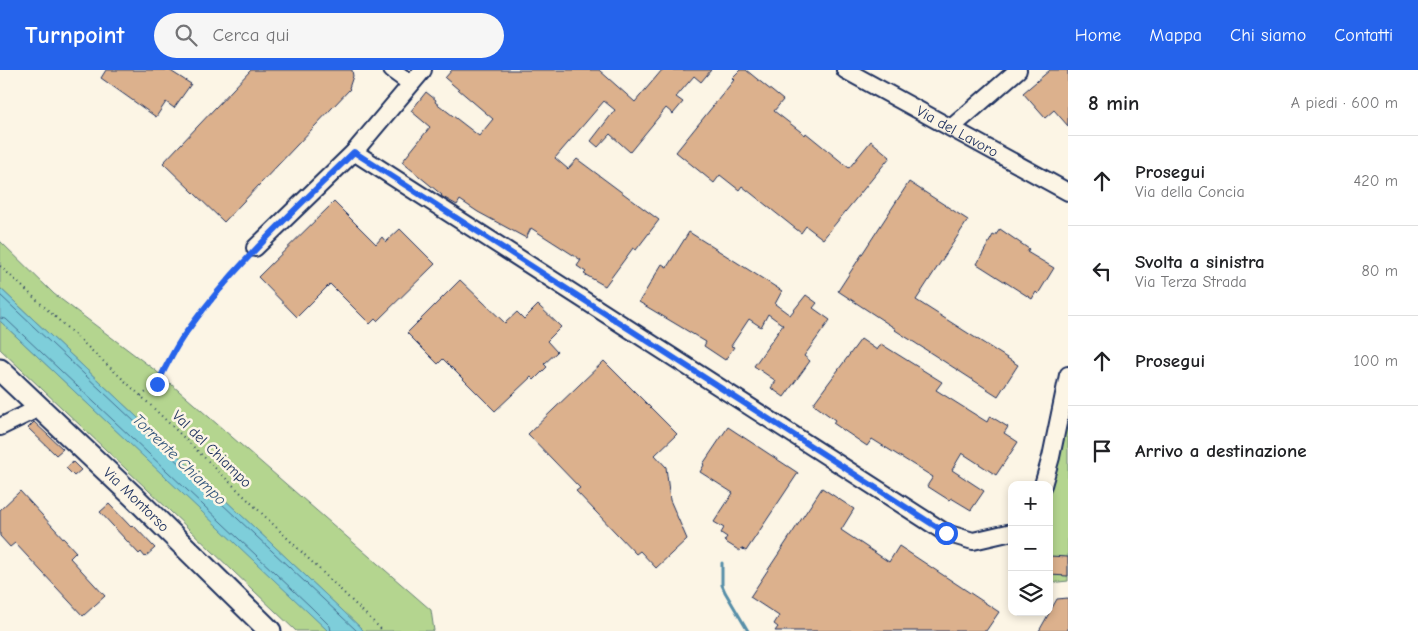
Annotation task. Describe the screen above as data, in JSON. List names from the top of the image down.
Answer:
{
  "streets": {
    "main road": ["Via Montorso"],
    "street": ["Via del Lavoro"],
    "path": ["Val del Chiampo"]
  },
  "water": ["Torrente Chiampo"],
  "page": {
    "header": "Turnpoint",
    "search": "Cerca qui",
    "nav": [
      "Home",
      "Mappa",
      "Chi siamo",
      "Contatti"
    ],
    "heading": ["8 min", "A piedi · 600 m"],
    "list": [
      ["Prosegui", "Via della Concia", "420 m"],
      ["Svolta a sinistra", "Via Terza Strada", "80 m"],
      ["Prosegui", "100 m"],
      "Arrivo a destinazione"
    ],
    "map_buttons": ["+", "−"]
  }
}
